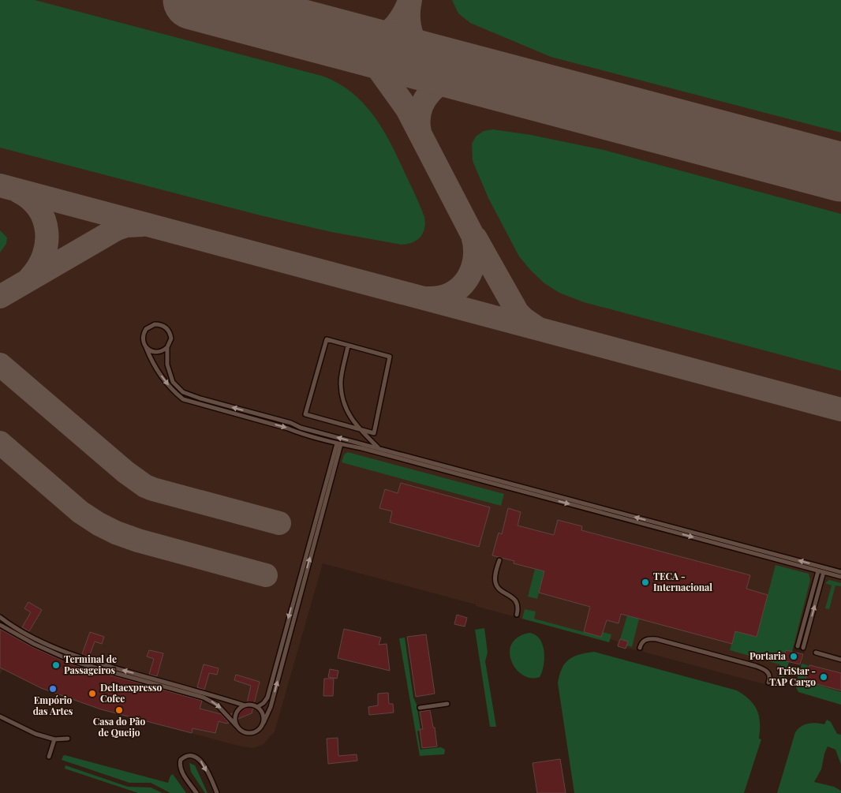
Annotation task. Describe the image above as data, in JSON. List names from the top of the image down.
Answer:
{
  "places": [
    "TECA - Internacional",
    "Portaria",
    "Terminal de Passageiros",
    "TriStar - TAP Cargo",
    "Empório das Artes",
    "Deltaexpresso Cofee",
    "Casa do Pão de Queijo"
  ]
}
